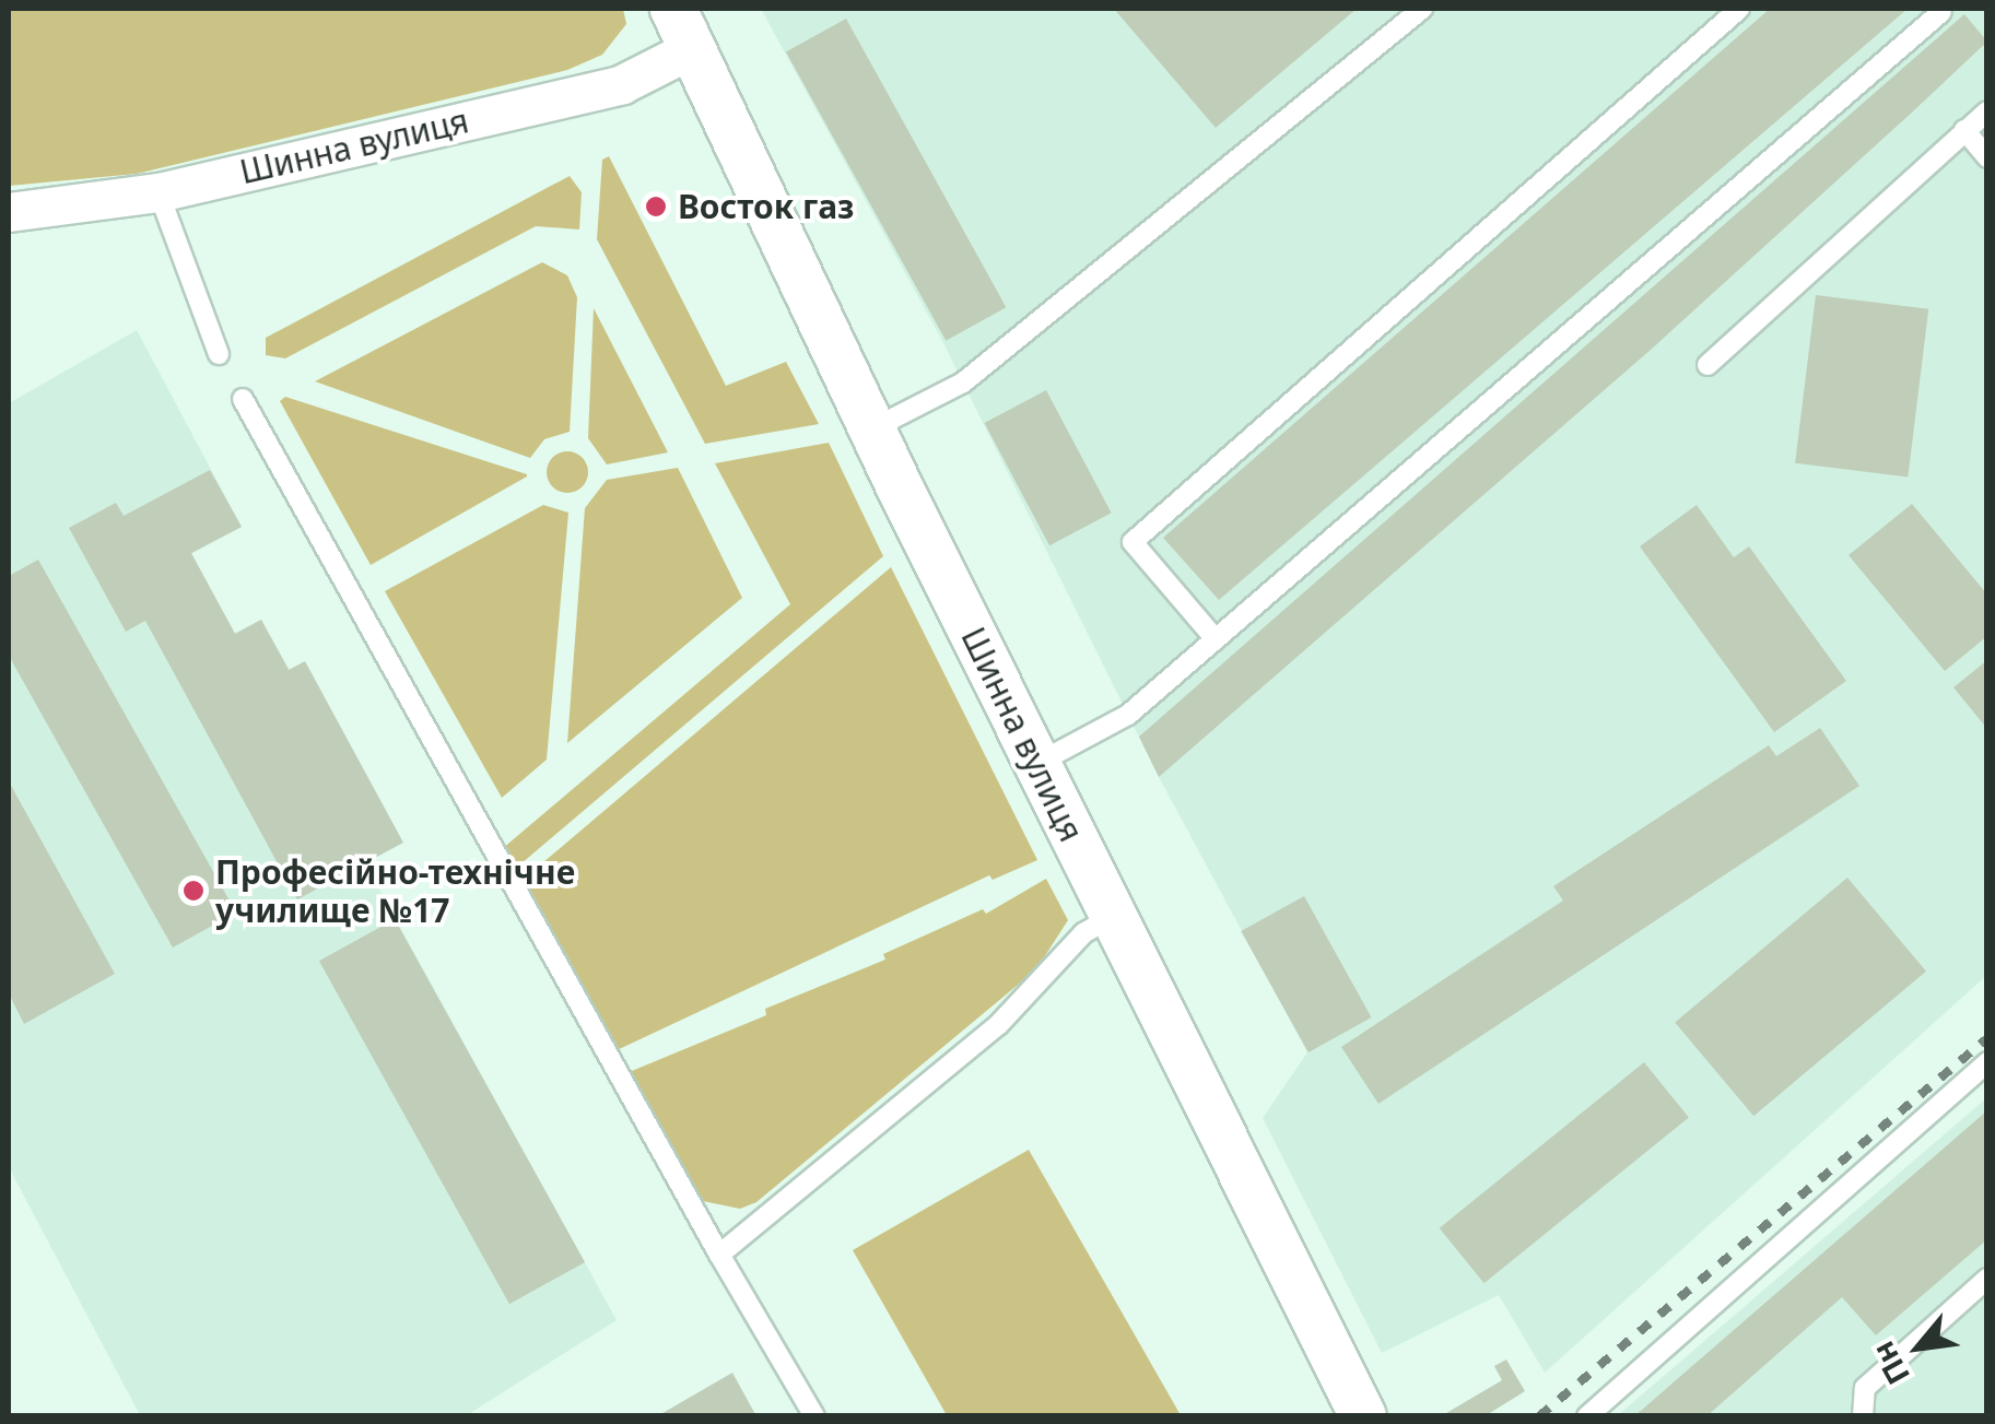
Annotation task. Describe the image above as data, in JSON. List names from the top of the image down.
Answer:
{
  "streets": {
    "street": ["Шинна вулиця"]
  },
  "places": ["Восток газ", "Професійно-технічне училище №17"],
  "north": "bottom left"
}
